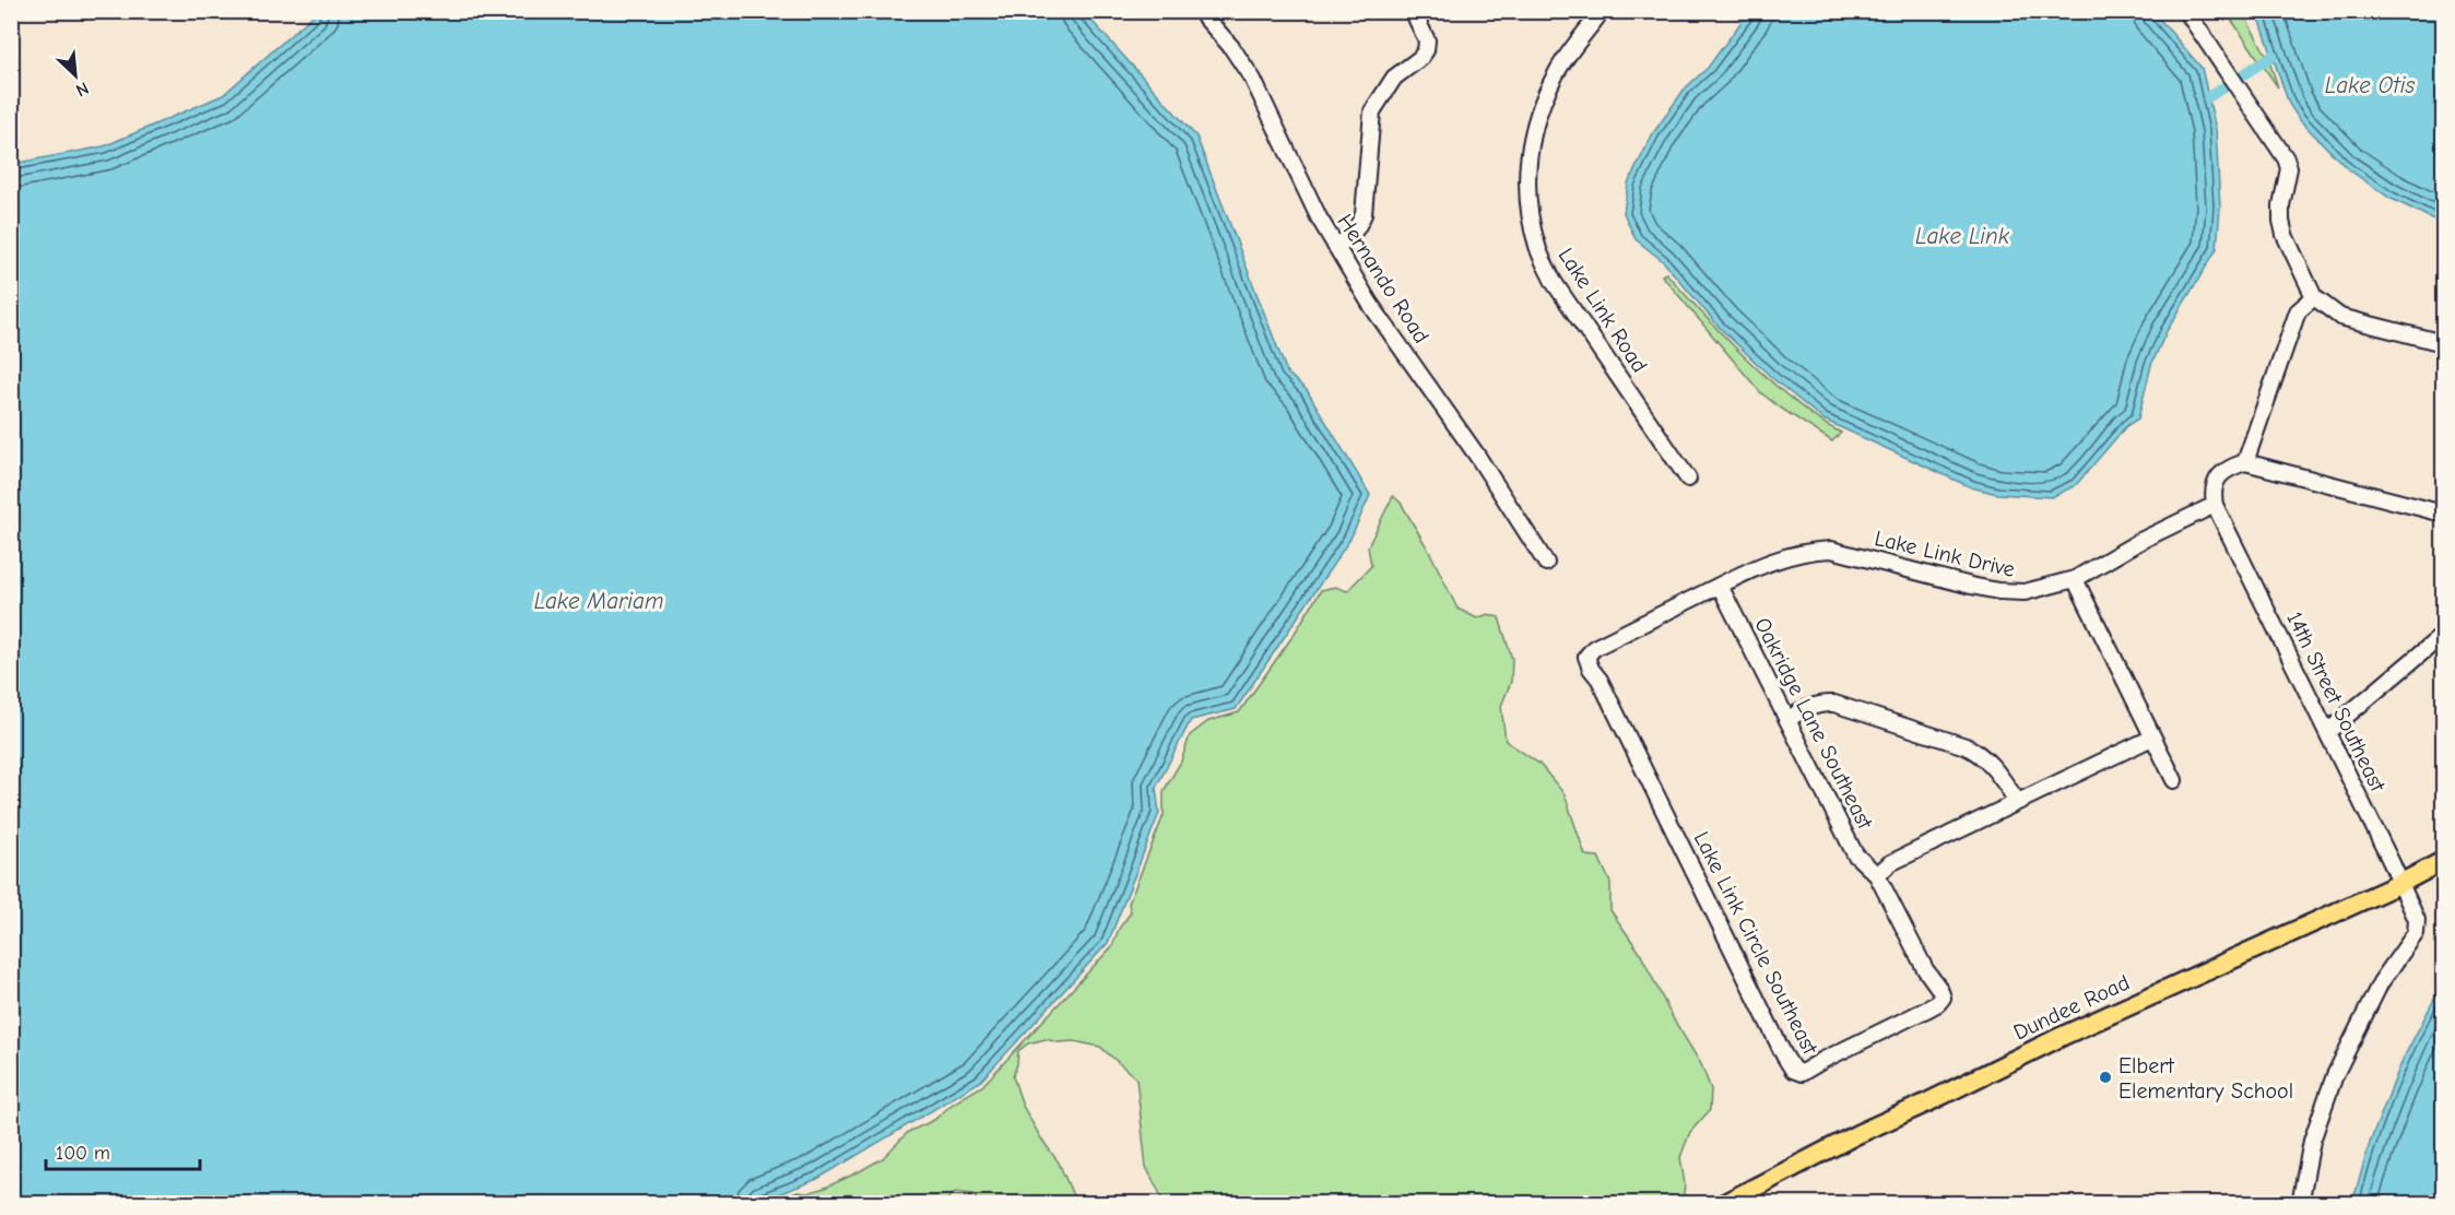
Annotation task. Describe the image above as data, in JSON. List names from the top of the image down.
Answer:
{
  "streets": {
    "main road": ["Dundee Road"],
    "street": [
      "Hernando Road",
      "Lake Link Road",
      "Lake Link Drive",
      "14th Street Southeast",
      "Oakridge Lane Southeast",
      "Lake Link Circle Southeast"
    ]
  },
  "crossings": [
    ["Lake Link Drive", "14th Street Southeast"],
    ["Lake Link Drive", "Oakridge Lane Southeast"],
    ["Lake Link Drive", "Lake Link Circle Southeast"],
    ["14th Street Southeast", "Dundee Road"],
    ["Oakridge Lane Southeast", "Lake Link Circle Southeast"]
  ],
  "water": ["Lake Otis", "Lake Link", "Lake Mariam"],
  "places": ["Elbert Elementary School"],
  "scale_bar": "100 m",
  "north": "bottom right"
}
